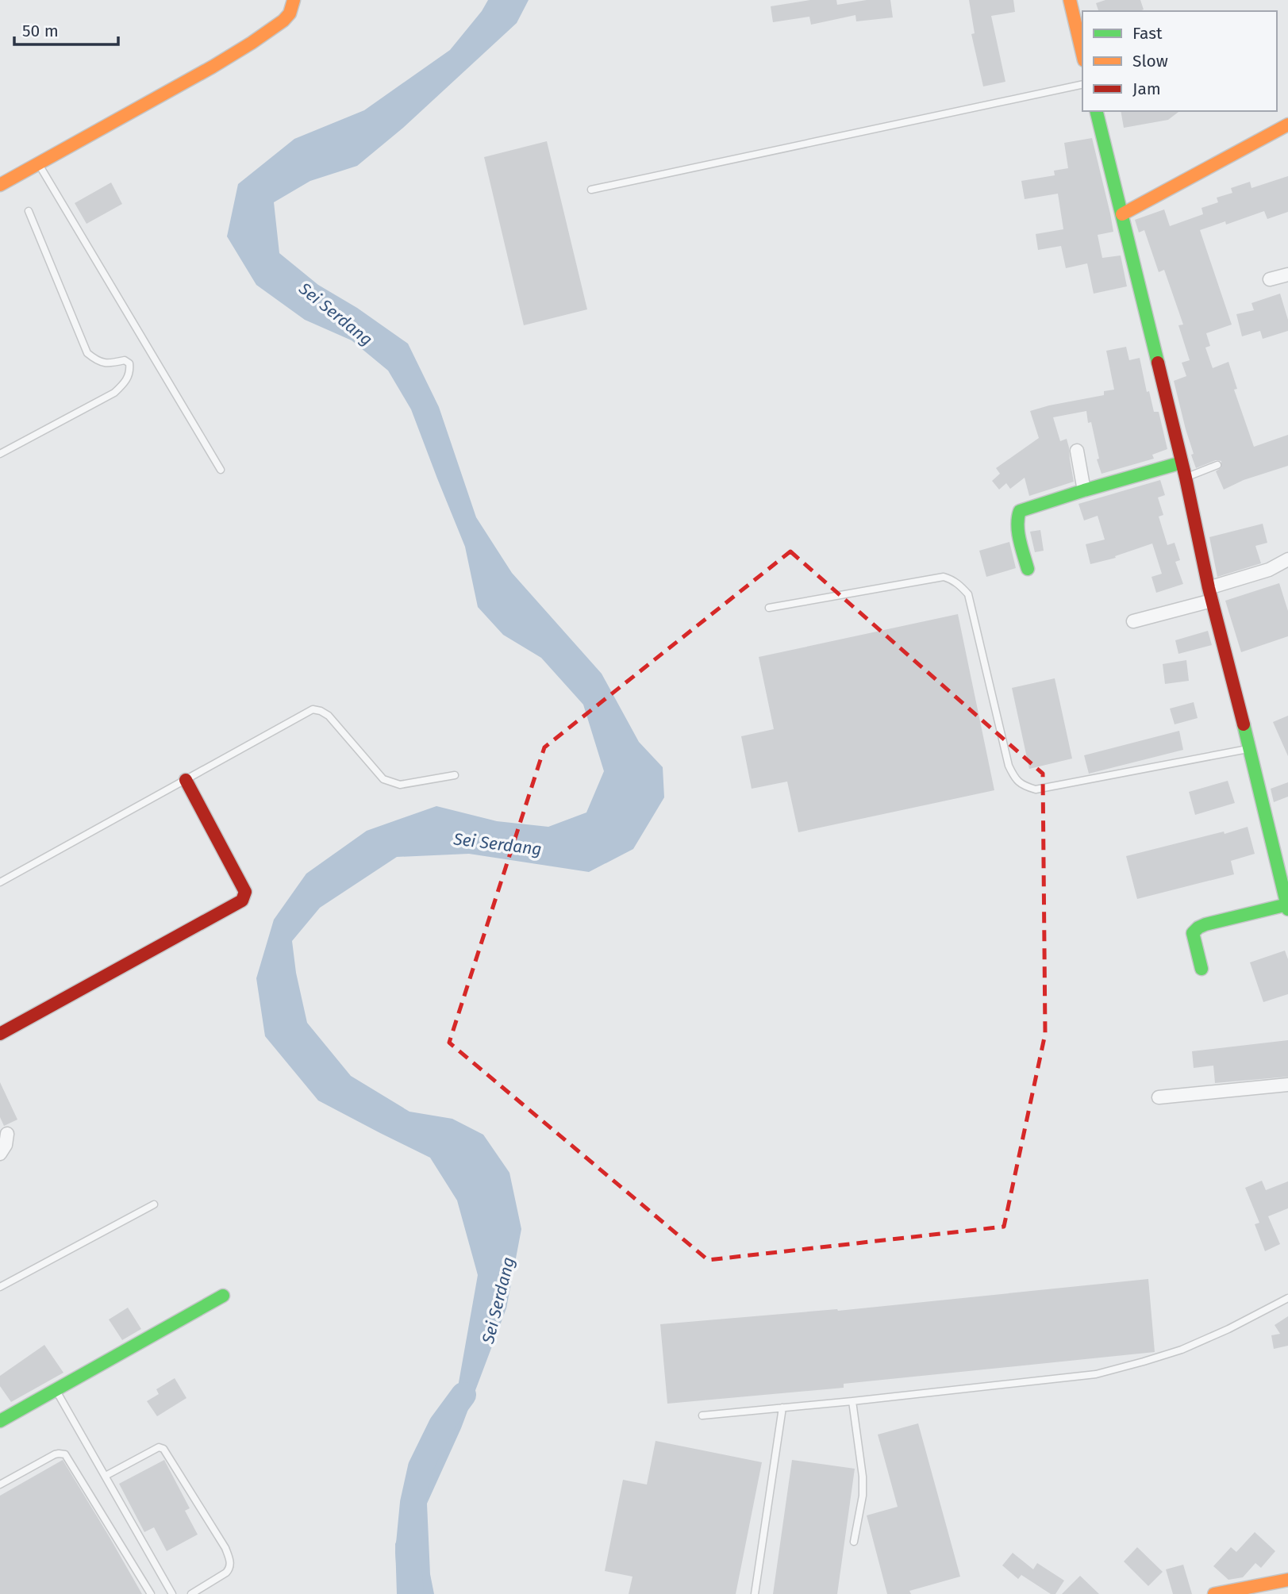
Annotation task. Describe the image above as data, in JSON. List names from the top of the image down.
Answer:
{
  "water": ["Sei Serdang"],
  "legend": ["Fast", "Slow", "Jam"],
  "scale_bar": "50 m"
}
